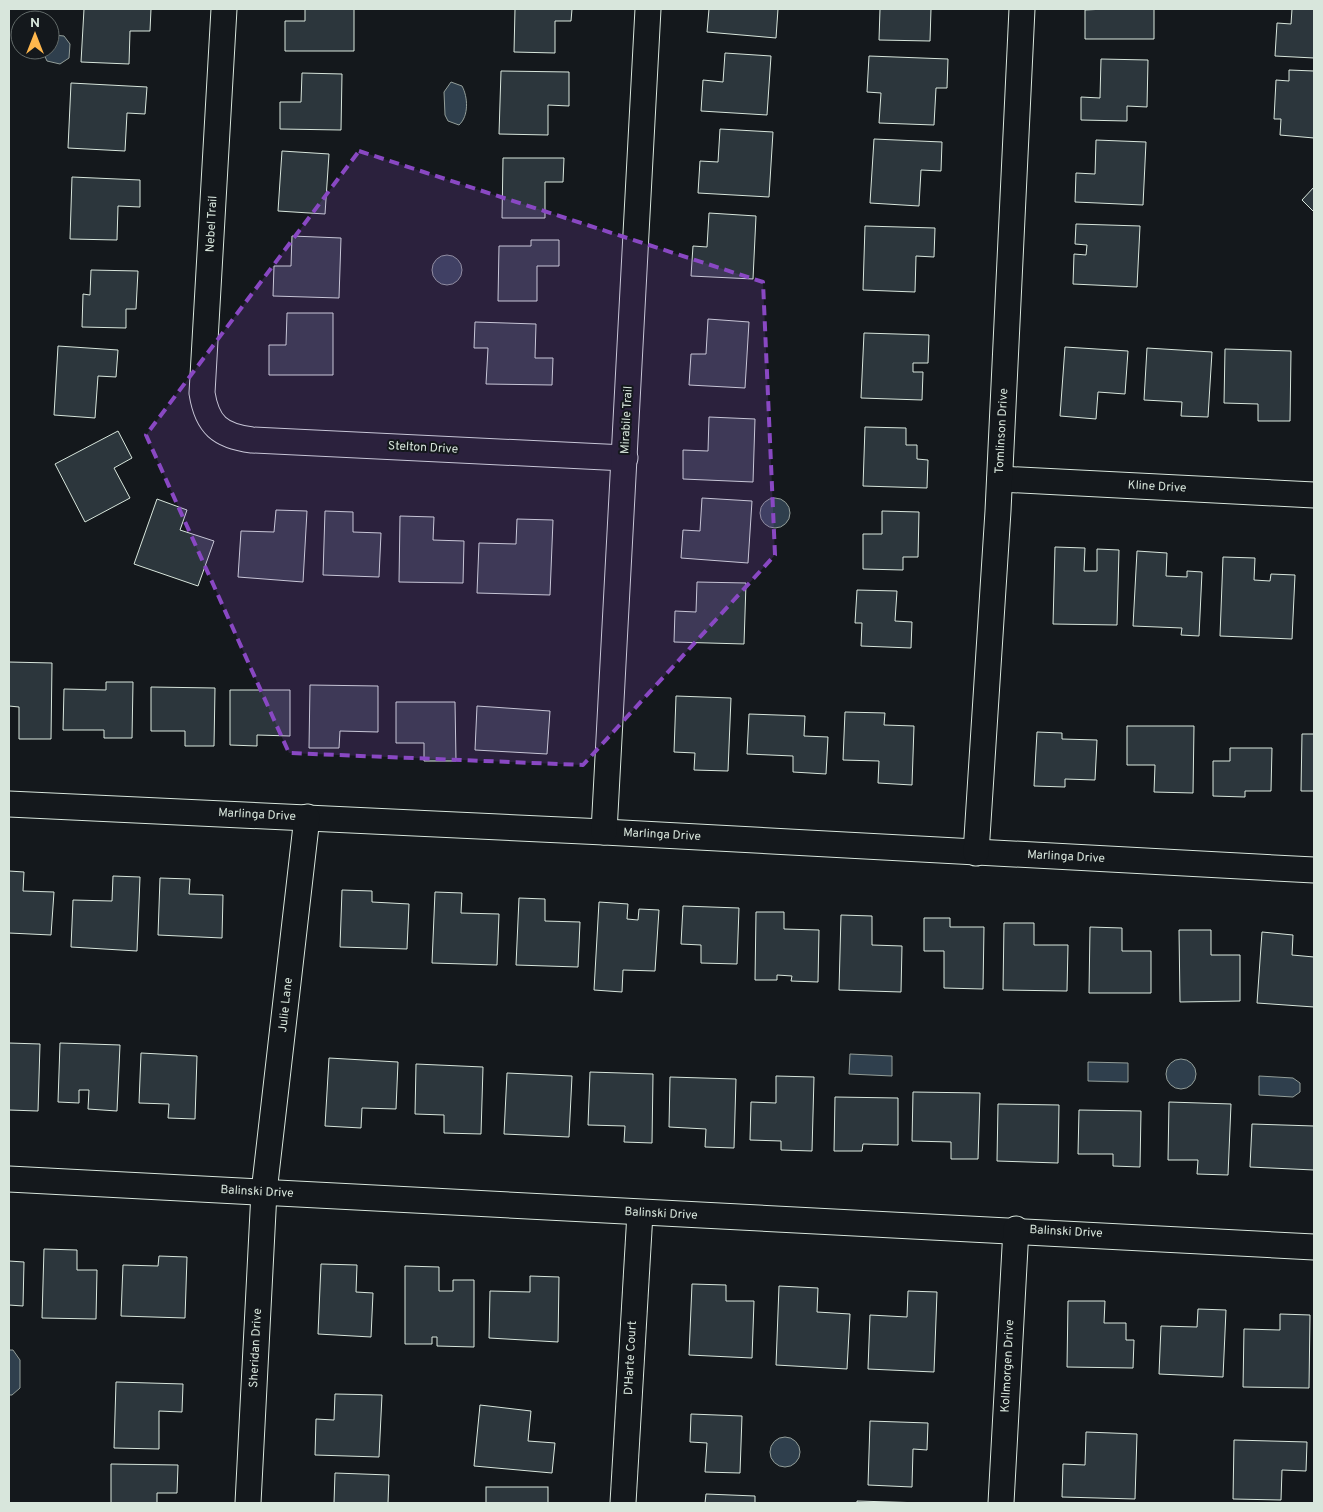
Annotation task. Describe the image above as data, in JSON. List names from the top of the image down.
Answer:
{
  "streets": {
    "street": [
      "Nebel Trail",
      "Mirabile Trail",
      "Tomlinson Drive",
      "Stelton Drive",
      "Kline Drive",
      "Marlinga Drive",
      "Julie Lane",
      "Balinski Drive",
      "Sheridan Drive",
      "D'Harte Court",
      "Kollmorgen Drive"
    ]
  },
  "crossings": [
    ["Nebel Trail", "Stelton Drive"],
    ["Mirabile Trail", "Stelton Drive"],
    ["Mirabile Trail", "Marlinga Drive"],
    ["Tomlinson Drive", "Kline Drive"],
    ["Tomlinson Drive", "Marlinga Drive"],
    ["Marlinga Drive", "Julie Lane"],
    ["Julie Lane", "Balinski Drive"],
    ["Julie Lane", "Sheridan Drive"],
    ["Balinski Drive", "Sheridan Drive"],
    ["Balinski Drive", "D'Harte Court"],
    ["Balinski Drive", "Kollmorgen Drive"]
  ],
  "north": "top"
}
